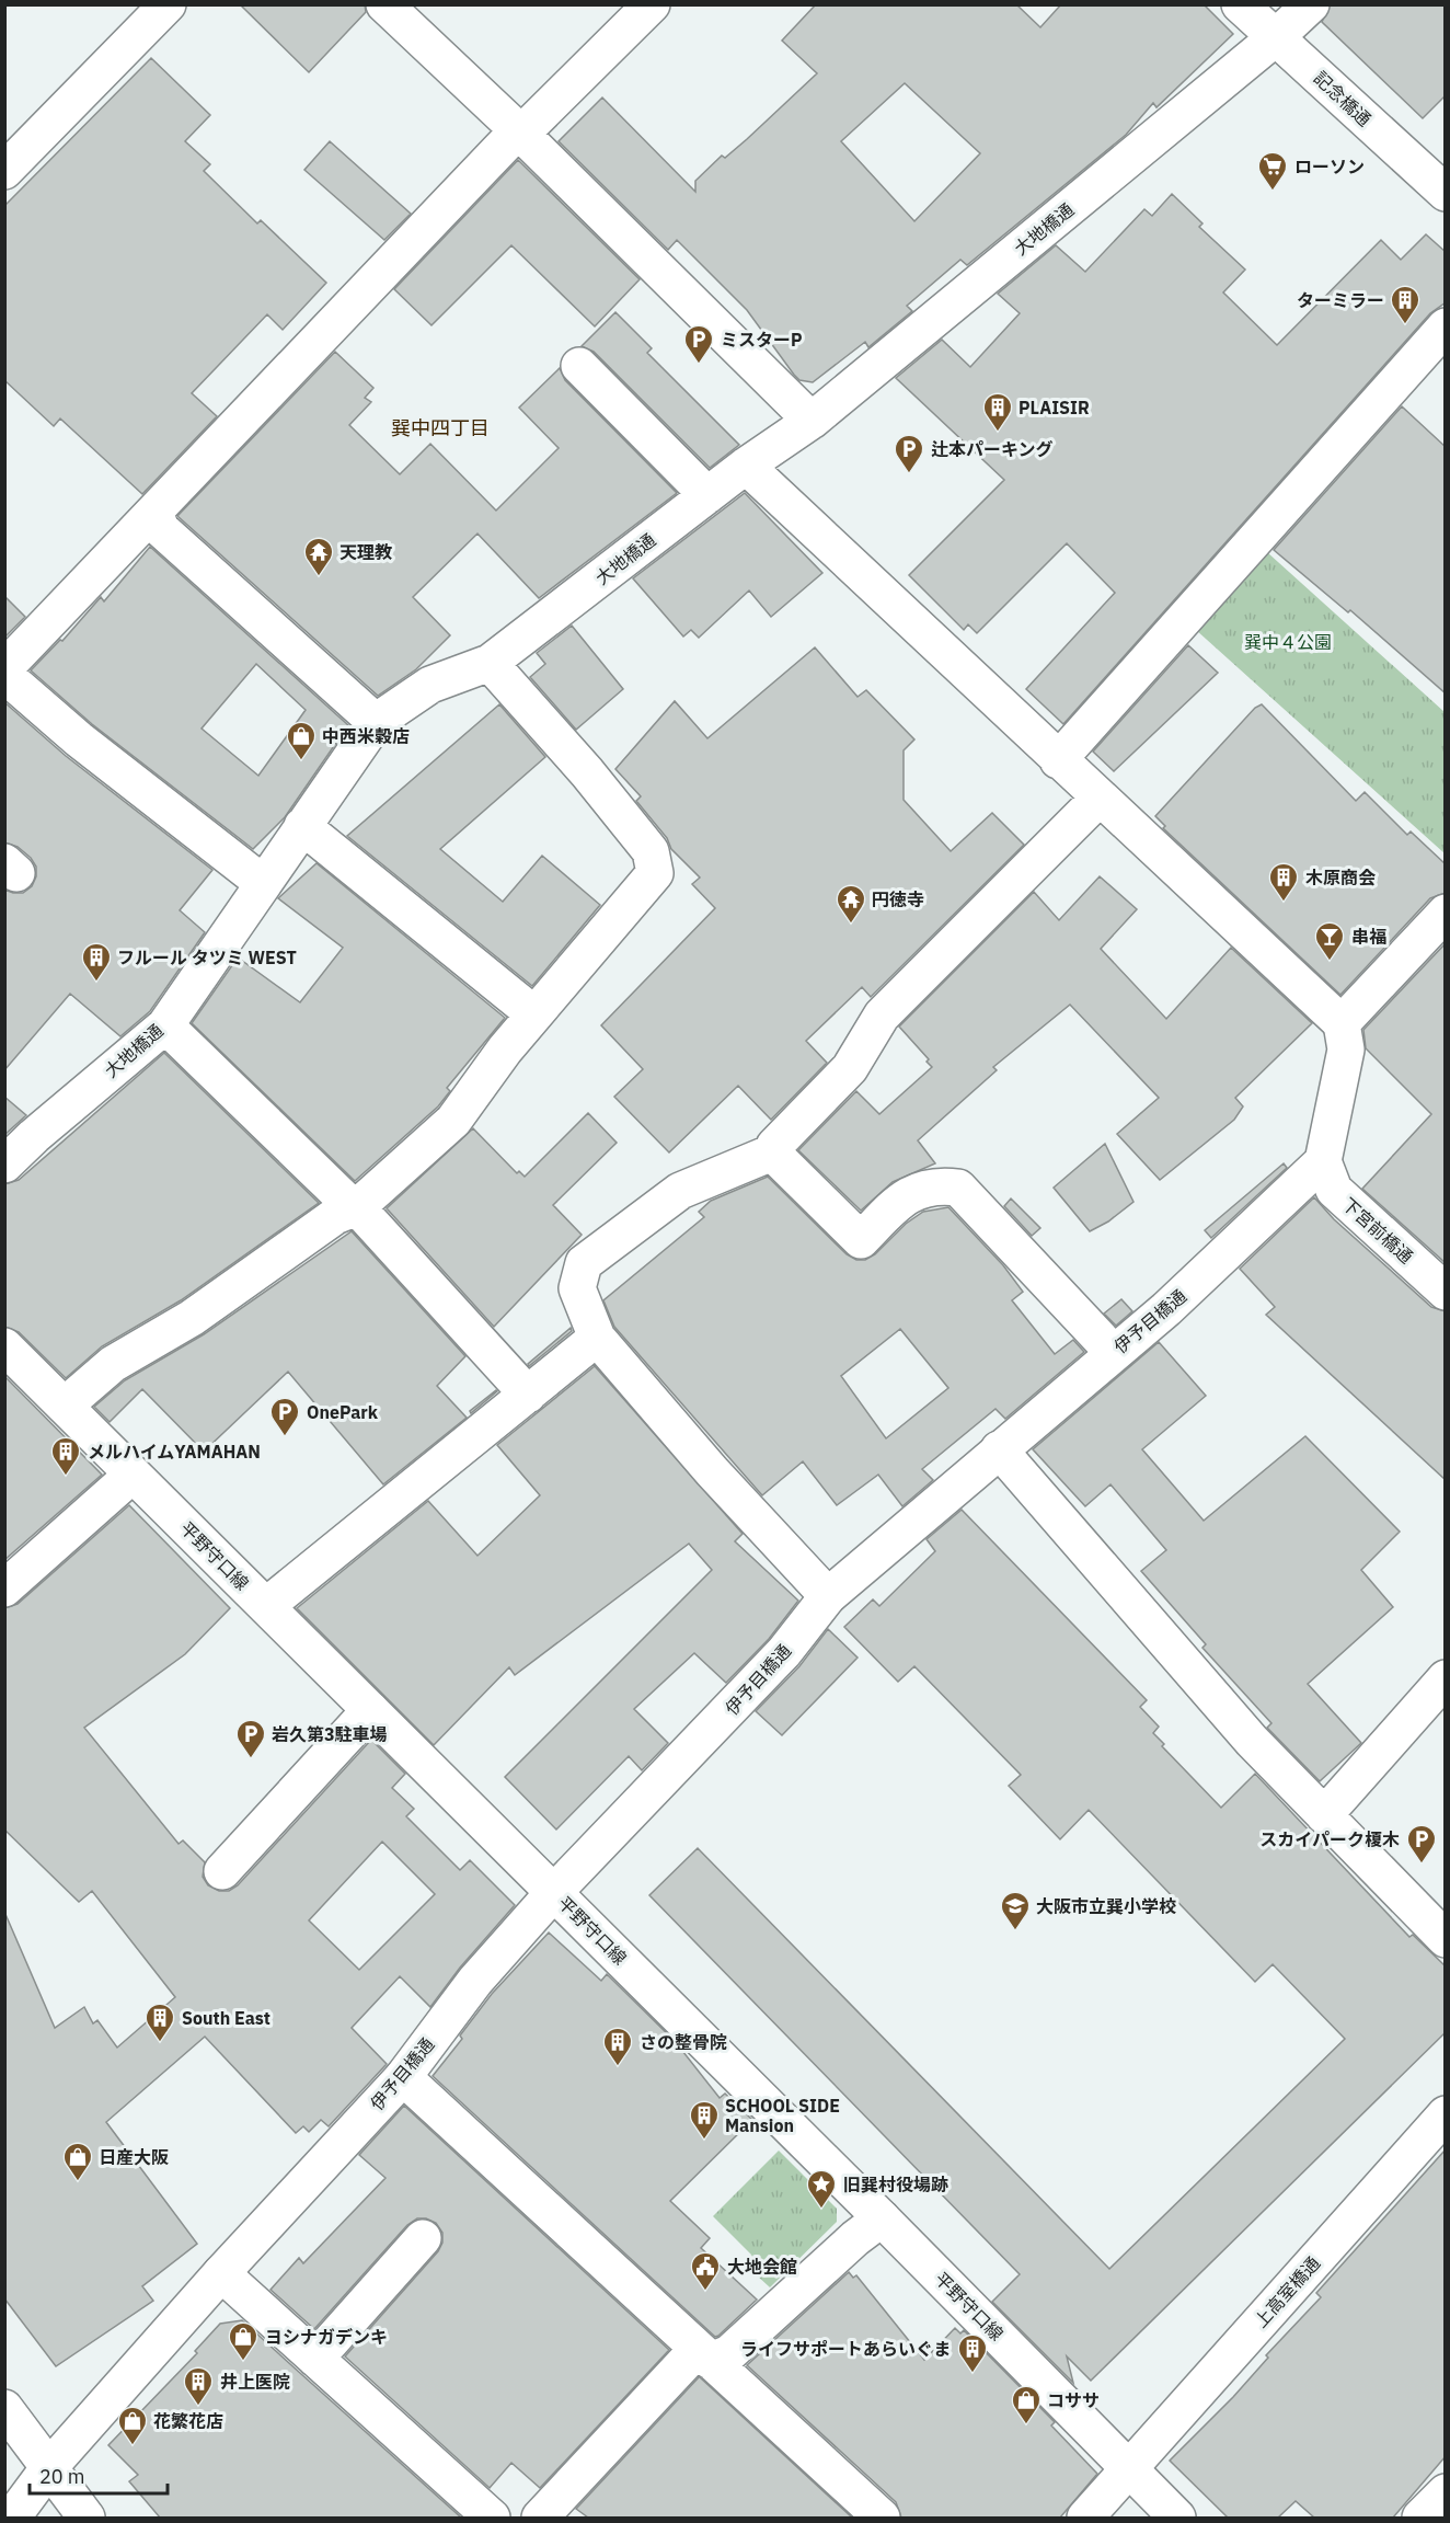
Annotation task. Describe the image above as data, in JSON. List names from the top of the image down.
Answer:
{
  "streets": {
    "main road": [
      "記念橋通",
      "大地橋通",
      "下宮前橋通",
      "伊予目橋通",
      "平野守口線",
      "上高室橋通"
    ]
  },
  "crossings": [
    ["記念橋通", "大地橋通"],
    ["下宮前橋通", "伊予目橋通"],
    ["伊予目橋通", "平野守口線"],
    ["平野守口線", "上高室橋通"]
  ],
  "districts": ["巽中四丁目"],
  "parks": ["巽中４公園"],
  "places": {
    "supermarket": ["ローソン"],
    "building": [
      "ターミラー",
      "PLAISIR",
      "木原商会",
      "フルール タツミ WEST",
      "メルハイムYAMAHAN",
      "South East",
      "さの整骨院",
      "SCHOOL SIDE Mansion",
      "ライフサポートあらいぐま",
      "井上医院"
    ],
    "parking": [
      "ミスターP",
      "辻本パーキング",
      "OnePark",
      "岩久第3駐車場",
      "スカイパーク榎木"
    ],
    "temple": ["天理教", "円徳寺"],
    "shop": [
      "中西米穀店",
      "日産大阪",
      "ヨシナガデンキ",
      "コササ",
      "花繁花店"
    ],
    "bar": ["串福"],
    "school or university": ["大阪市立巽小学校"],
    "place": ["旧巽村役場跡"],
    "public building": ["大地会館"]
  },
  "scale_bar": "20 m"
}
